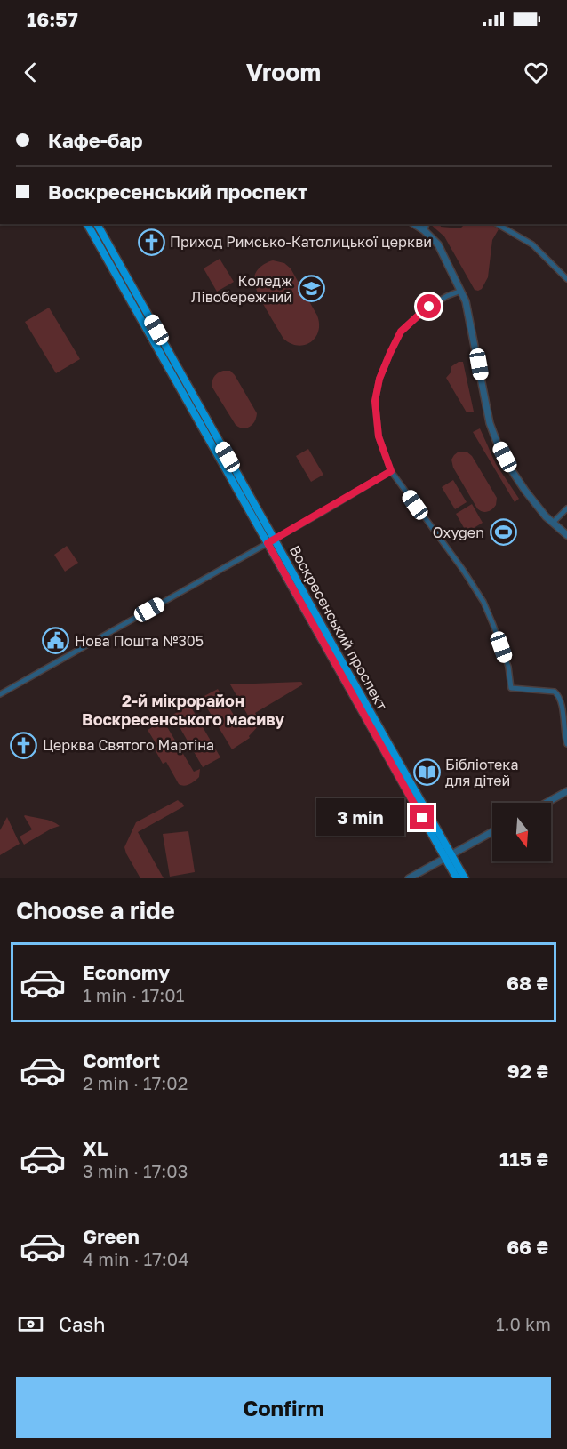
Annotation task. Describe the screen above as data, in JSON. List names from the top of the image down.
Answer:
{
  "streets": {
    "main road": ["Воскресенський проспект"]
  },
  "districts": ["2-й мікрорайон Воскресенського масиву"],
  "places": {
    "church": ["Приход Римсько-Католицької церкви", "Церква Святого Мартіна"],
    "school or university": ["Коледж Лівобережний"],
    "sports": ["Oxygen"],
    "public building": ["Нова Пошта №305"],
    "library": ["Бібліотека для дітей"]
  },
  "north": "bottom",
  "page": {
    "status": "16:57",
    "header": "Vroom",
    "banner": ["Кафе-бар", "Воскресенський проспект"],
    "bubble": "3 min",
    "heading": "Choose a ride",
    "list": [
      {
        "name": "Economy",
        "note": "1 min · 17:01",
        "value": "68 ₴"
      },
      {
        "name": "Comfort",
        "note": "2 min · 17:02",
        "value": "92 ₴"
      },
      {
        "name": "XL",
        "note": "3 min · 17:03",
        "value": "115 ₴"
      },
      {
        "name": "Green",
        "note": "4 min · 17:04",
        "value": "66 ₴"
      }
    ],
    "pay": ["Cash", "1.0 km"],
    "buttons": "Confirm"
  }
}
